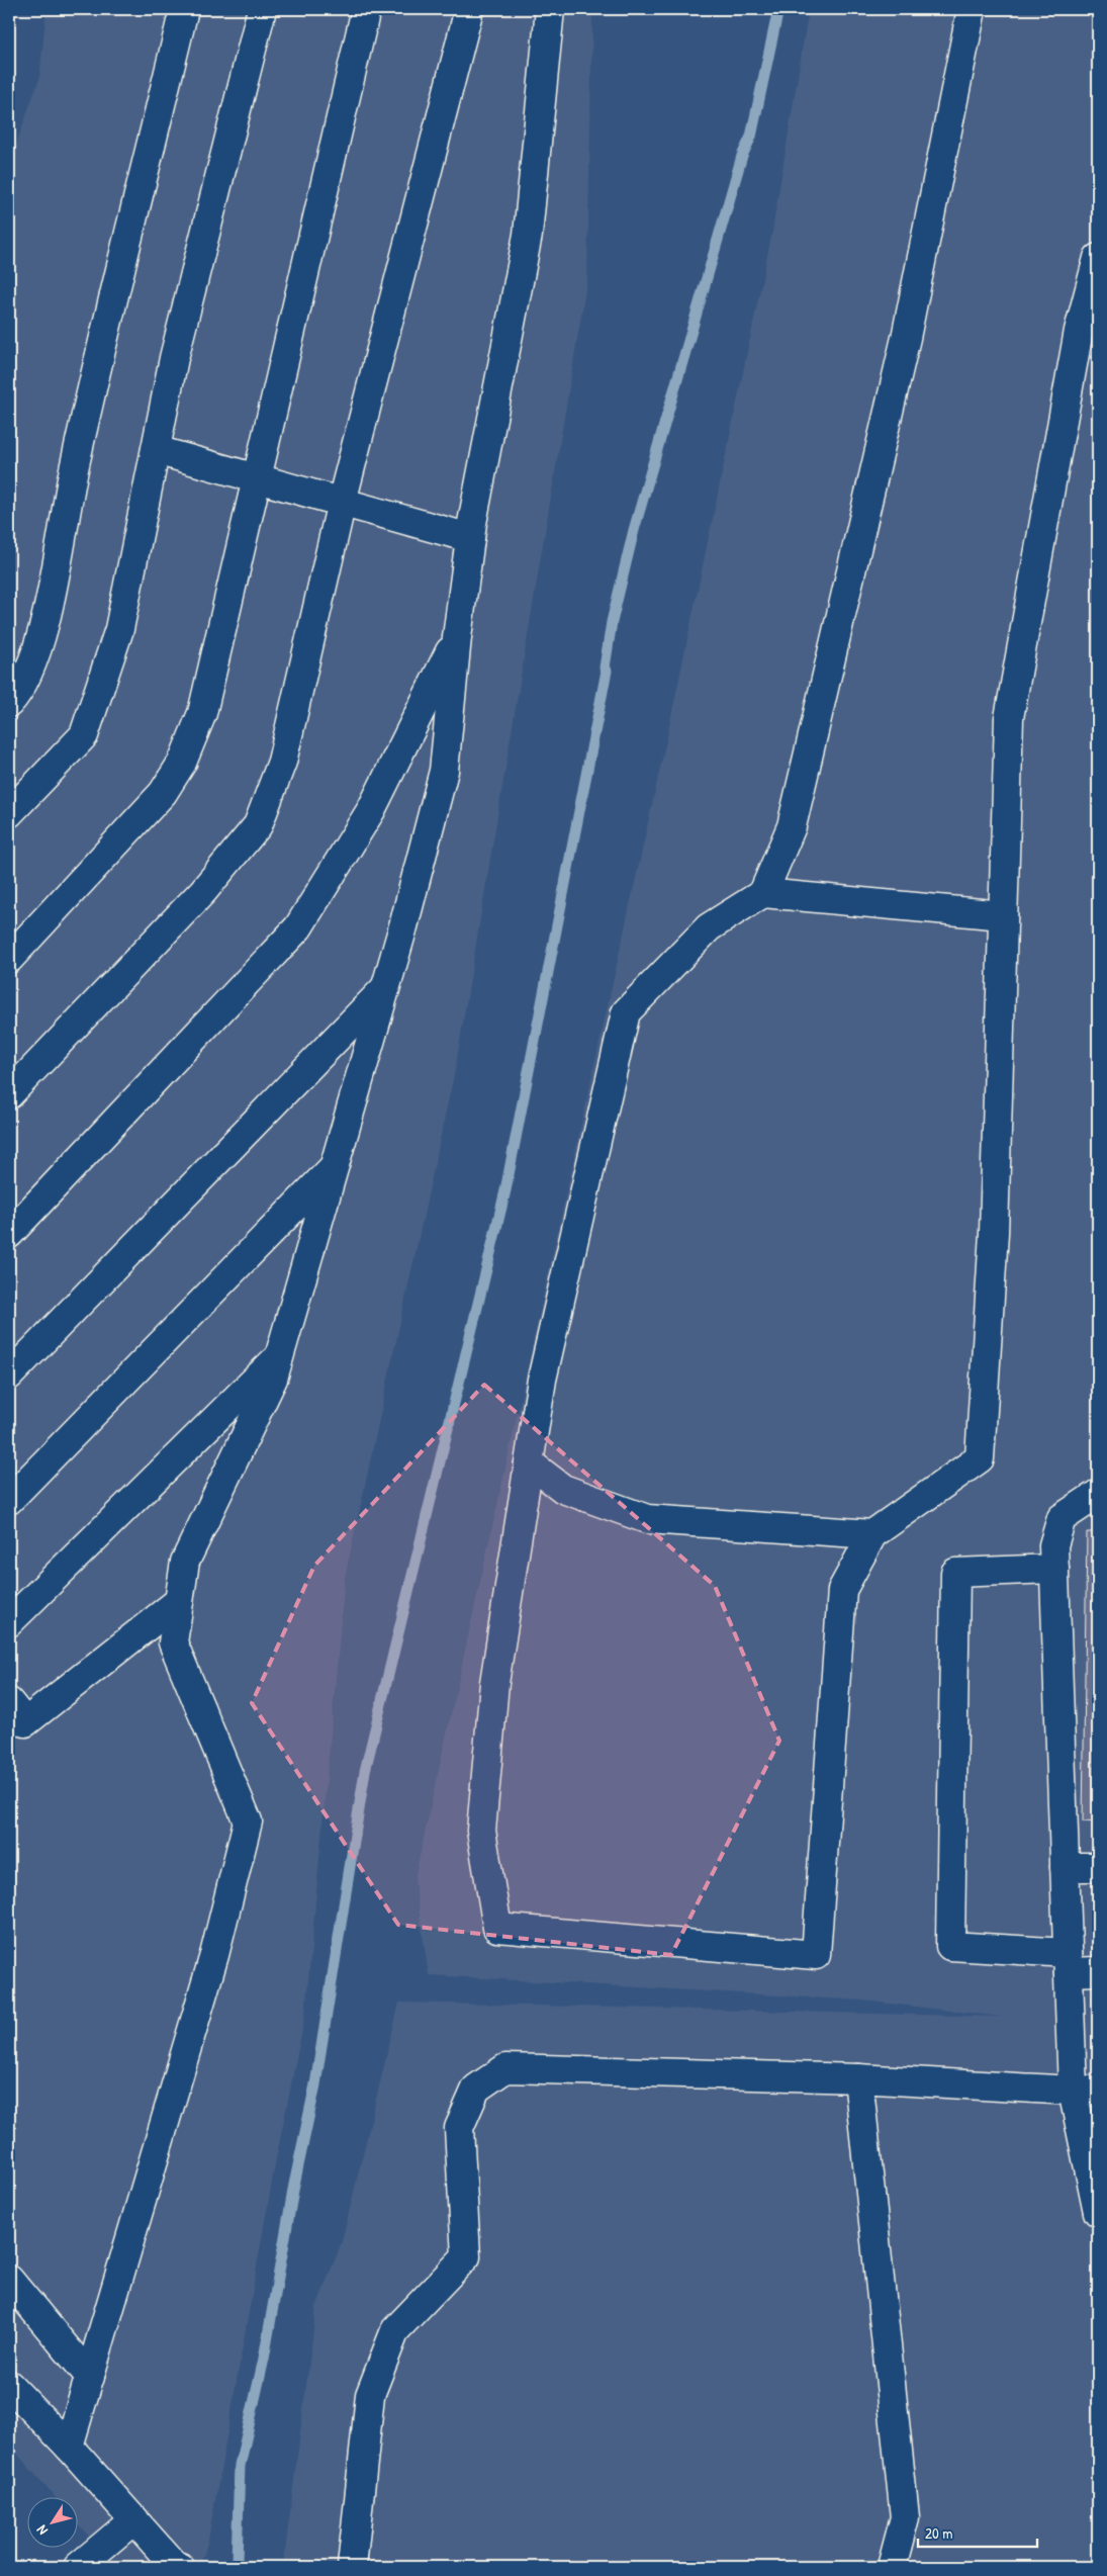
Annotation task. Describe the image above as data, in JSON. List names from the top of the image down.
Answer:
{
  "scale_bar": "20 m",
  "north": "bottom left"
}
